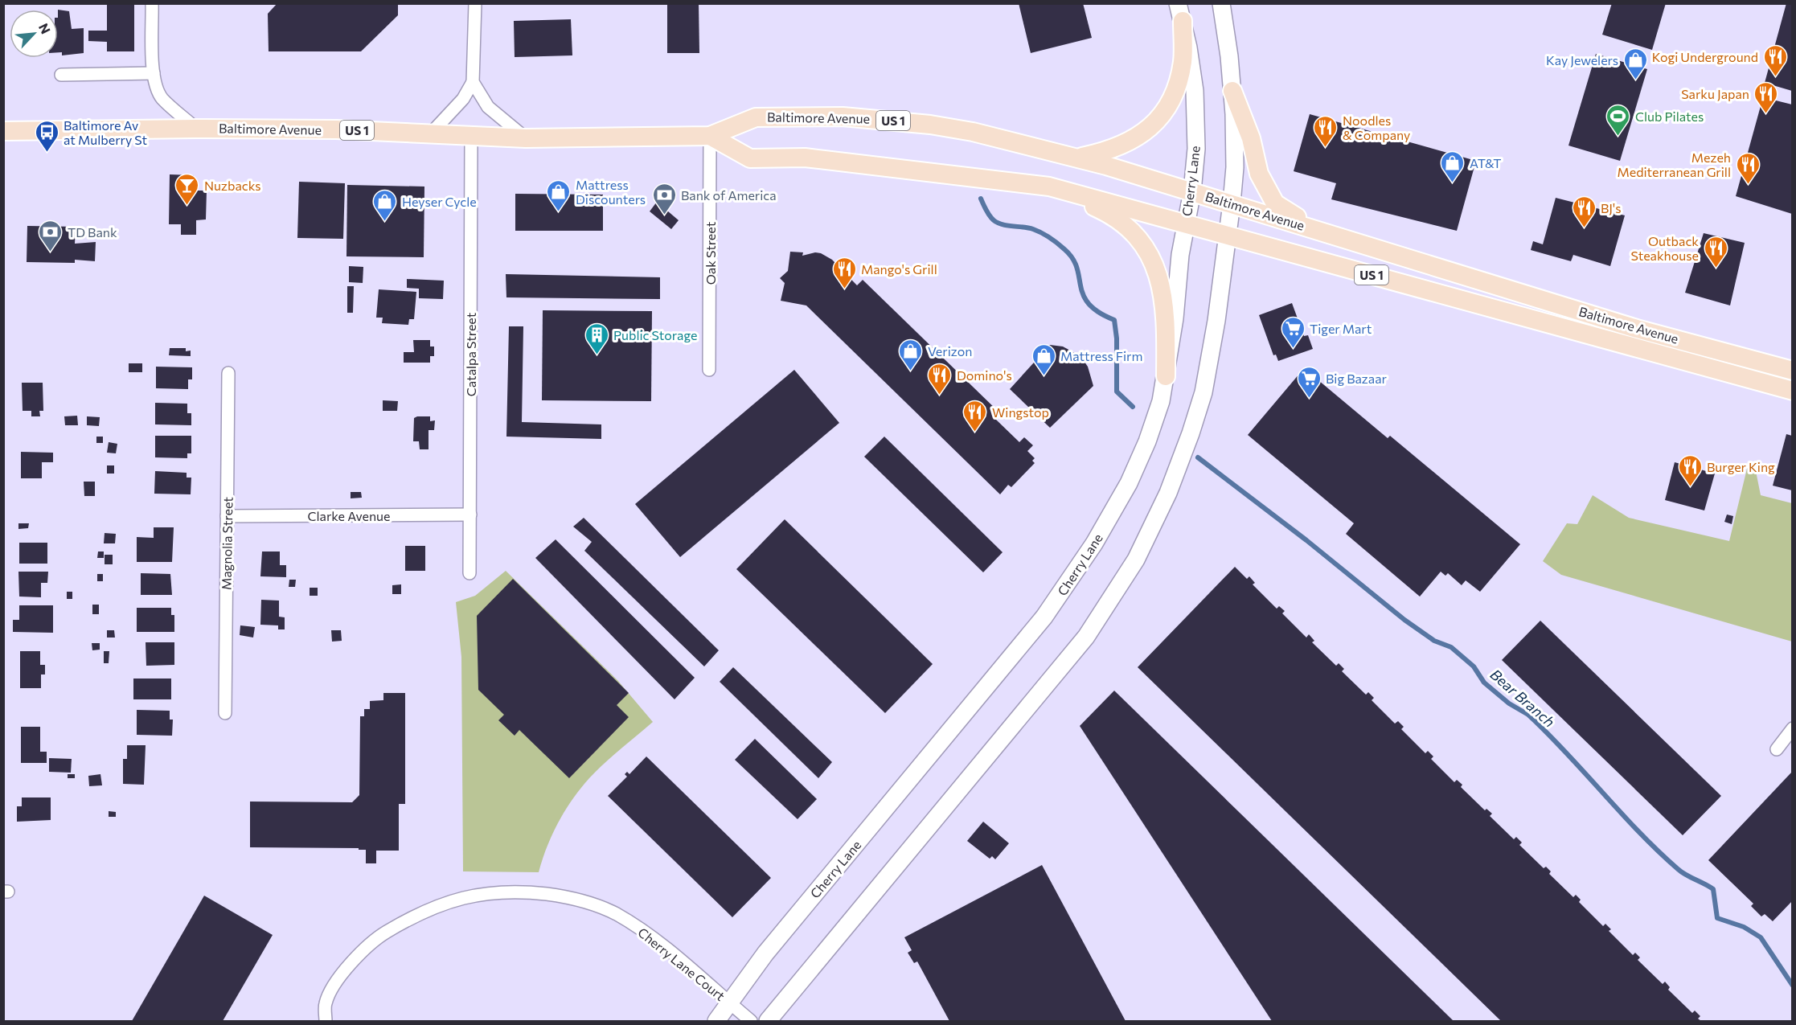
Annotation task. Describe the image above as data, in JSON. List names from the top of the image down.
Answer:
{
  "streets": {
    "main road": ["Baltimore Avenue", "US 1", "Cherry Lane"],
    "street": [
      "Oak Street",
      "Catalpa Street",
      "Clarke Avenue",
      "Magnolia Street",
      "Cherry Lane Court"
    ]
  },
  "crossings": [
    ["Baltimore Avenue", "Cherry Lane"],
    ["Baltimore Avenue", "Oak Street"],
    ["Baltimore Avenue", "Catalpa Street"],
    ["Cherry Lane", "Cherry Lane Court"],
    ["Catalpa Street", "Clarke Avenue"],
    ["Clarke Avenue", "Magnolia Street"]
  ],
  "water": ["Bear Branch"],
  "places": {
    "restaurant": [
      "Kogi Underground",
      "Sarku Japan",
      "Noodles & Company",
      "Mezeh Mediterranean Grill",
      "BJ's",
      "Outback Steakhouse",
      "Mango's Grill",
      "Domino's",
      "Wingstop",
      "Burger King"
    ],
    "shop": [
      "Kay Jewelers",
      "AT&T",
      "Mattress Discounters",
      "Heyser Cycle",
      "Verizon",
      "Mattress Firm"
    ],
    "sports": ["Club Pilates"],
    "bus stop": ["Baltimore Av at Mulberry St"],
    "bar": ["Nuzbacks"],
    "bank": ["Bank of America", "TD Bank"],
    "supermarket": ["Tiger Mart", "Big Bazaar"],
    "building": ["Public Storage"]
  },
  "north": "top right"
}
